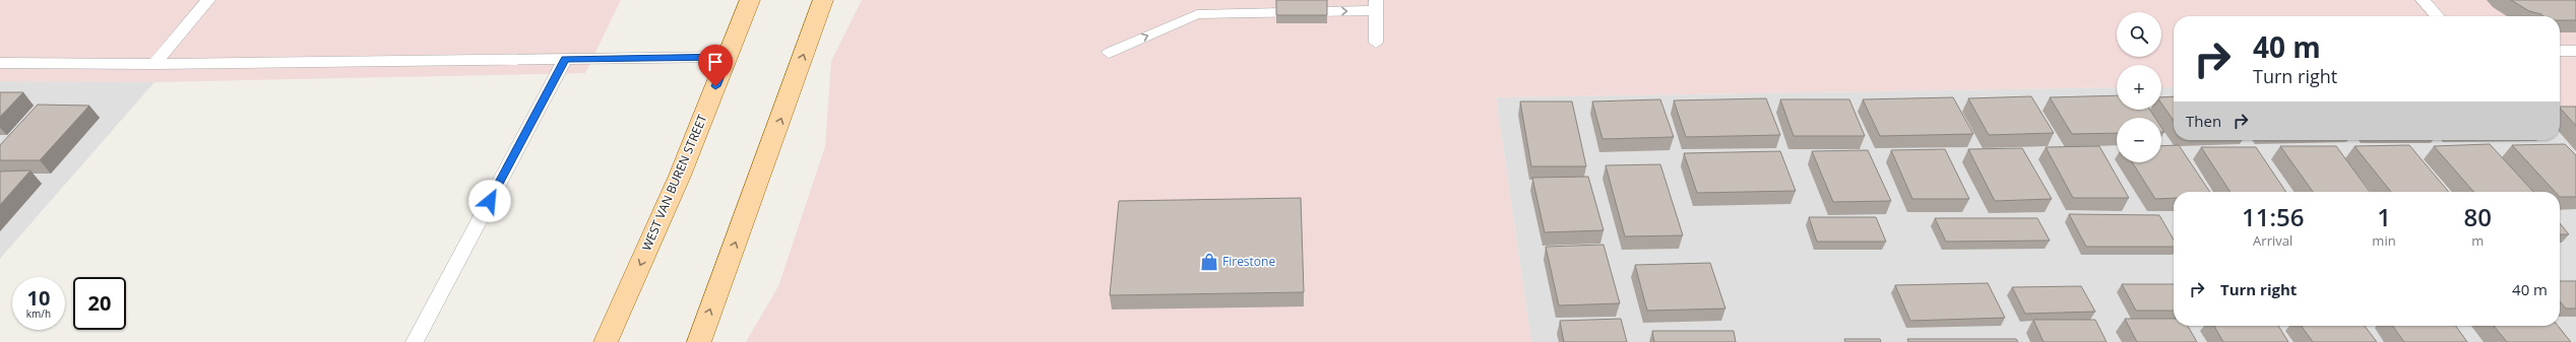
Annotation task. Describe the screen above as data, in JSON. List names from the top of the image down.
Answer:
{
  "streets": {
    "main road": ["WEST VAN BUREN STREET"]
  },
  "places": {
    "shop": ["Firestone"]
  },
  "page": {
    "map_buttons": ["+", "−"],
    "turn": ["40 m", "Turn right"],
    "then": "Then",
    "eta": [
      "11:56",
      "Arrival",
      "1",
      "min",
      "80",
      "m"
    ],
    "list": [
      {
        "name": "Turn right",
        "value": "40 m"
      }
    ],
    "speed": "10 km/h",
    "limit": "20"
  }
}
